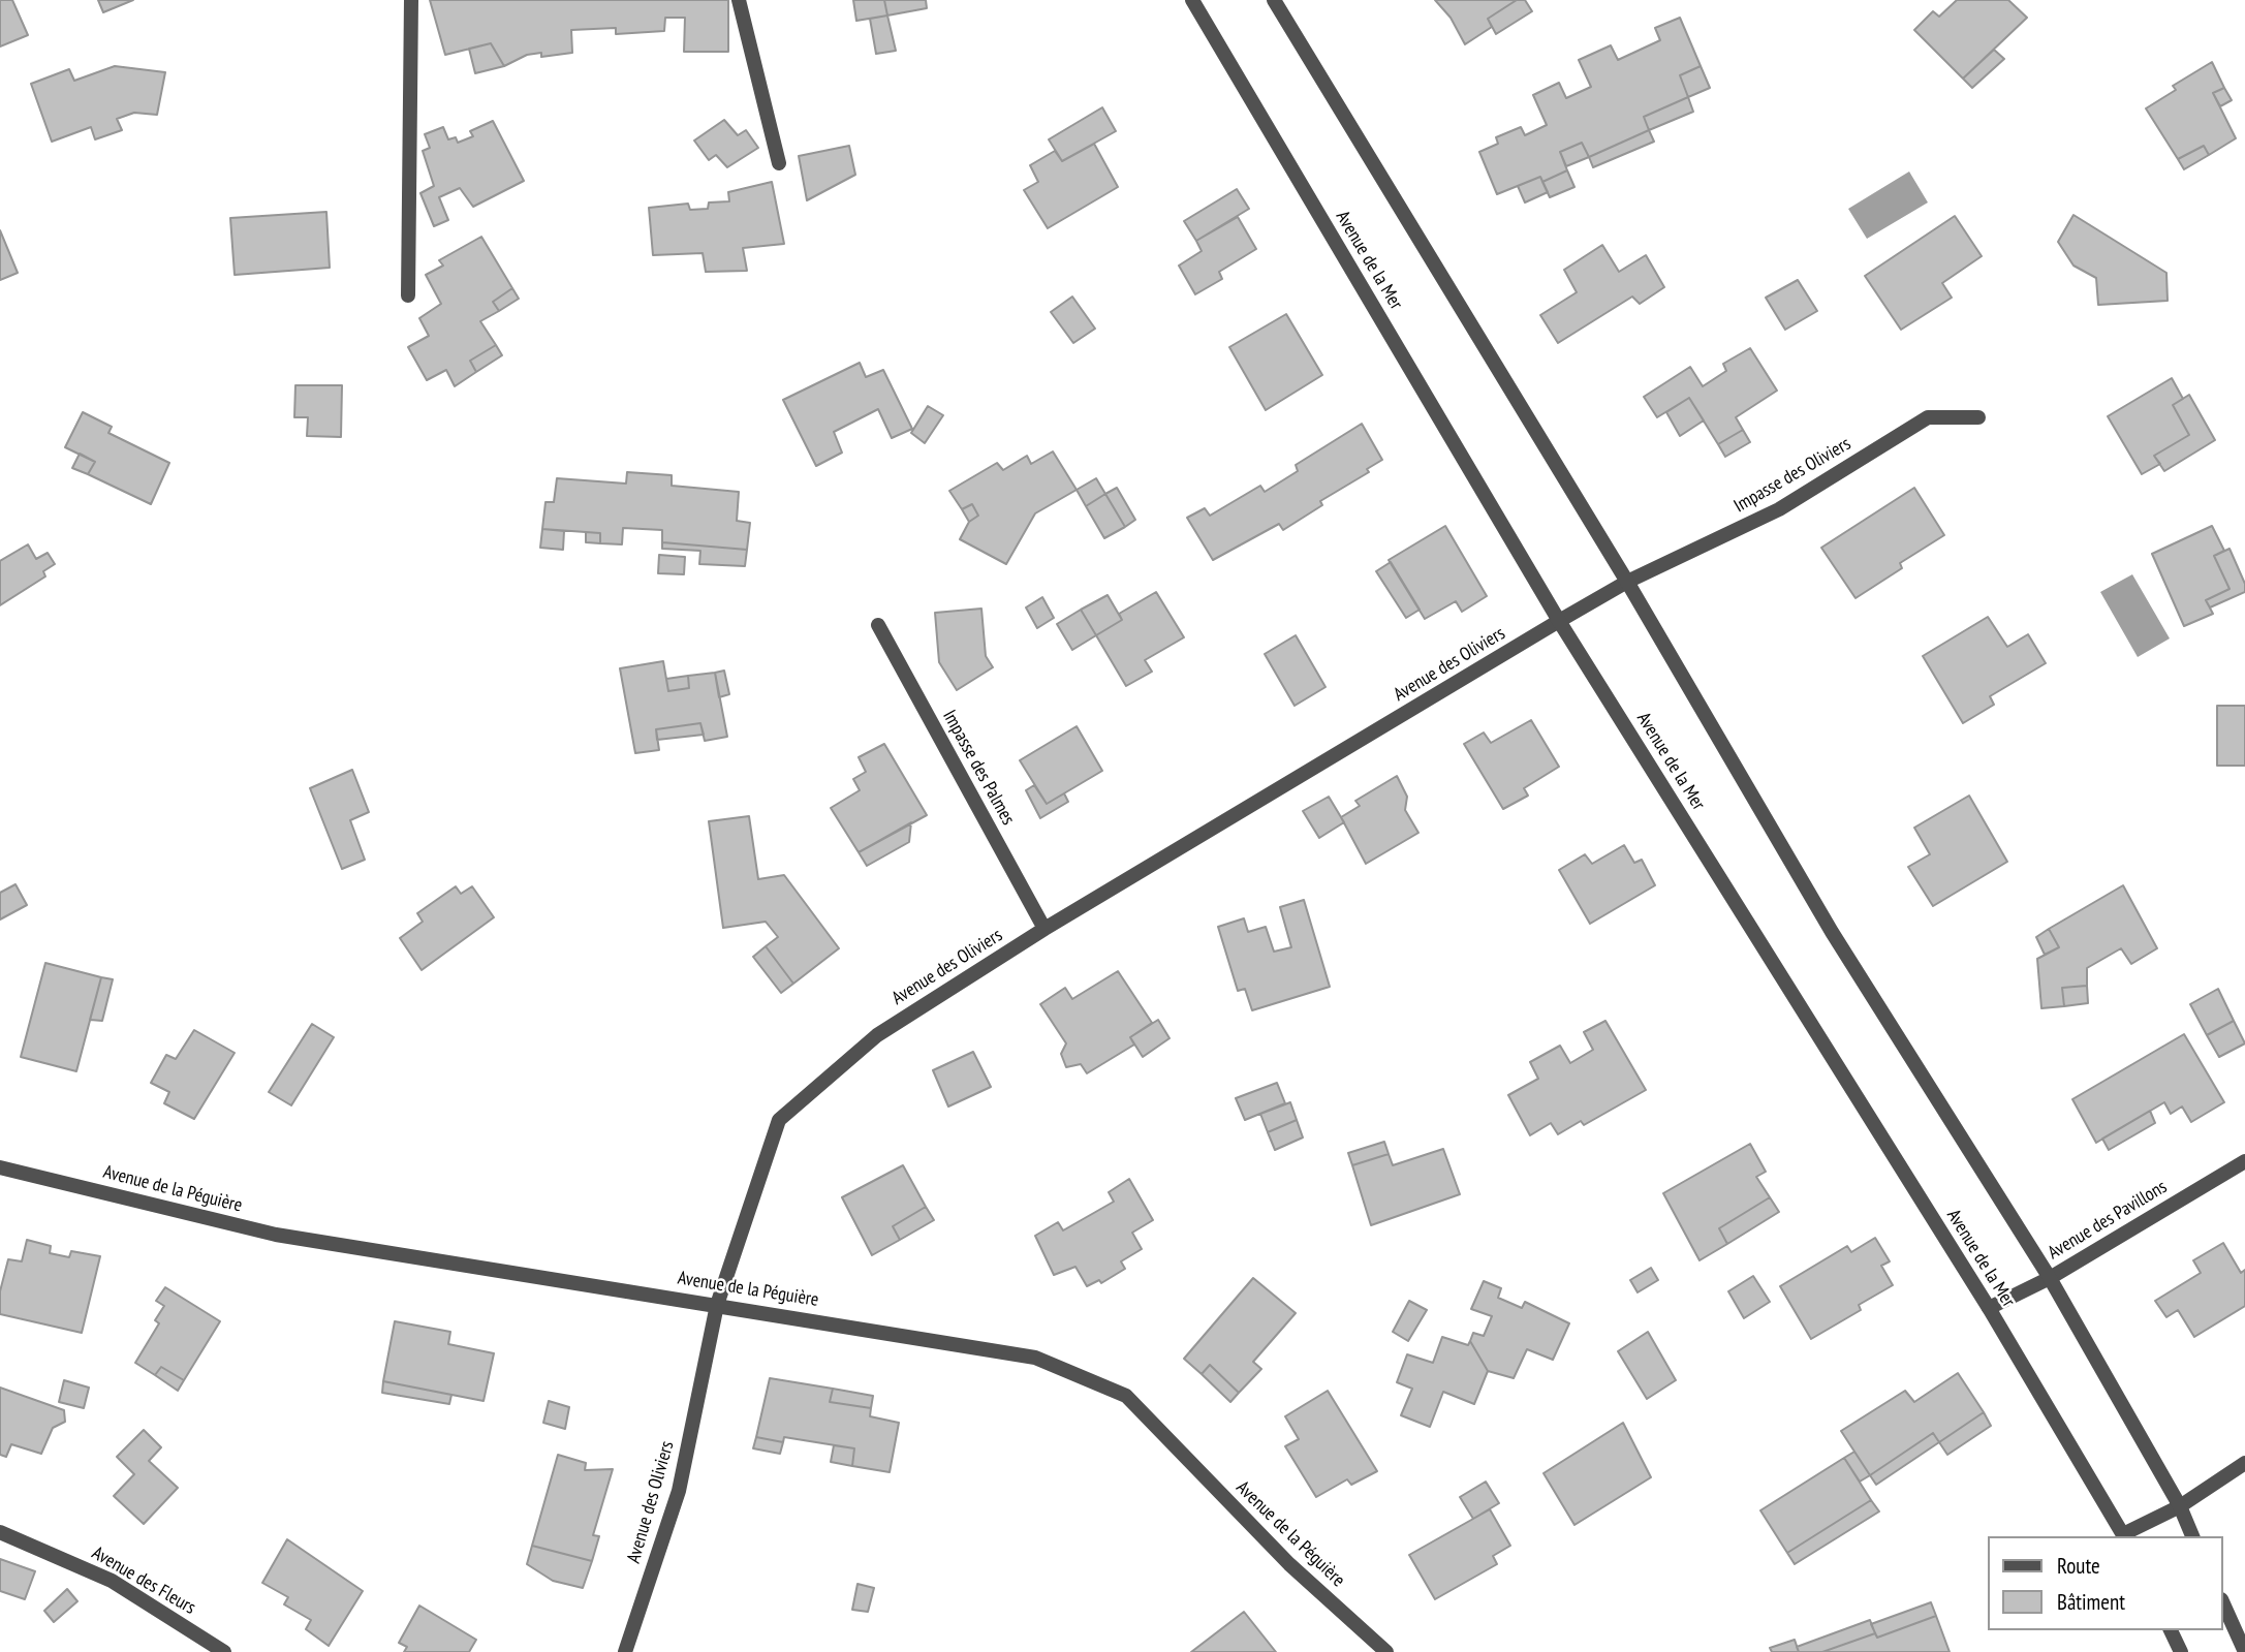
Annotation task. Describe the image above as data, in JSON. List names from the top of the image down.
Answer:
{
  "streets": {
    "street": [
      "Avenue de la Mer",
      "Impasse des Oliviers",
      "Avenue des Oliviers",
      "Impasse des Palmes",
      "Avenue de la Péguière",
      "Avenue des Pavillons",
      "Avenue des Fleurs"
    ]
  },
  "crossings": [
    ["Avenue de la Mer", "Avenue des Oliviers"],
    ["Avenue de la Mer", "Avenue des Pavillons"],
    ["Impasse des Oliviers", "Avenue des Oliviers"],
    ["Avenue des Oliviers", "Impasse des Palmes"],
    ["Avenue des Oliviers", "Avenue de la Péguière"]
  ],
  "legend": ["Route", "Bâtiment"]
}
